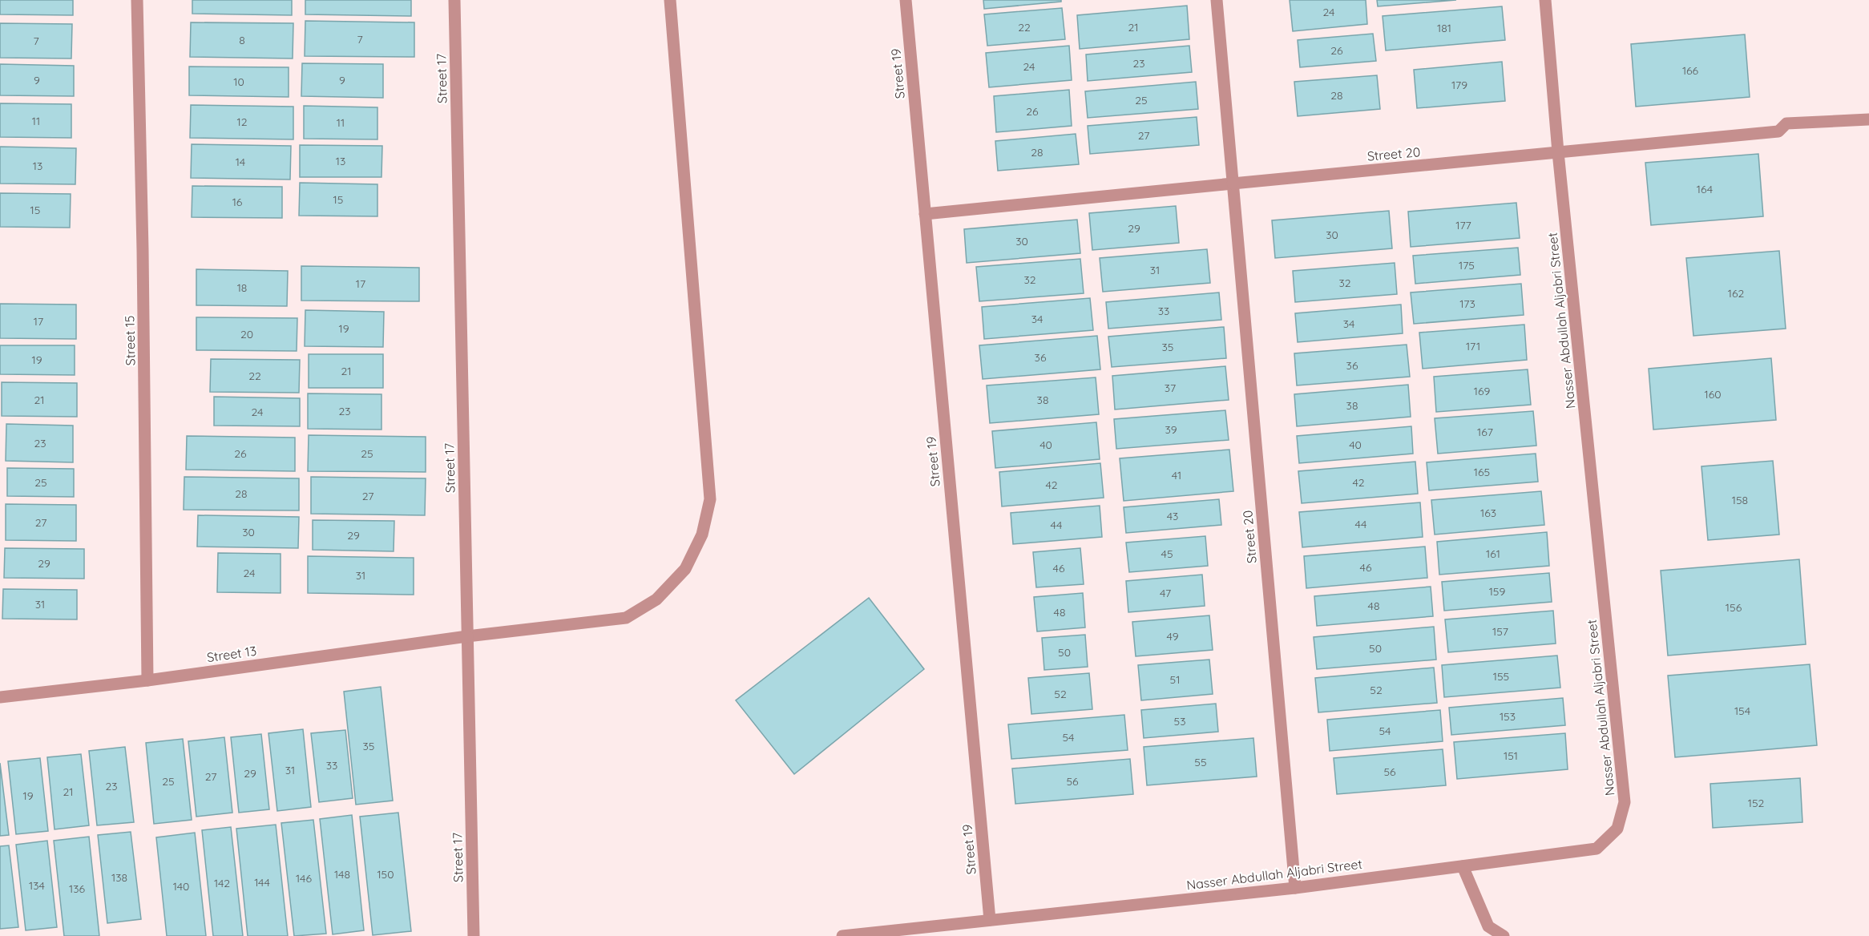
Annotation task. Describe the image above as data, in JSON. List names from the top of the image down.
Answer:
{
  "streets": {
    "street": [
      "Street 19",
      "Street 17",
      "Street 20",
      "Nasser Abdullah Aljabri Street",
      "Street 15",
      "Street 13"
    ]
  },
  "crossings": [
    ["Street 19", "Nasser Abdullah Aljabri Street"],
    ["Street 17", "Street 13"],
    ["Street 20", "Nasser Abdullah Aljabri Street"],
    ["Street 15", "Street 13"]
  ],
  "house_numbers": [
    "24",
    "22",
    "21",
    "181",
    "7",
    "8",
    "7",
    "26",
    "23",
    "24",
    "166",
    "9",
    "9",
    "10",
    "179",
    "28",
    "25",
    "26",
    "11",
    "12",
    "11",
    "27",
    "28",
    "13",
    "14",
    "13",
    "164",
    "15",
    "16",
    "15",
    "177",
    "29",
    "30",
    "30",
    "175",
    "31",
    "32",
    "32",
    "17",
    "18",
    "162",
    "173",
    "33",
    "34",
    "17",
    "34",
    "19",
    "20",
    "171",
    "35",
    "36",
    "19",
    "36",
    "21",
    "22",
    "37",
    "169",
    "160",
    "21",
    "38",
    "38",
    "23",
    "24",
    "39",
    "167",
    "23",
    "40",
    "40",
    "26",
    "25",
    "165",
    "41",
    "25",
    "42",
    "42",
    "28",
    "27",
    "158",
    "163",
    "43",
    "27",
    "44",
    "44",
    "30",
    "29",
    "45",
    "161",
    "29",
    "46",
    "46",
    "24",
    "31",
    "159",
    "47",
    "31",
    "48",
    "156",
    "48",
    "157",
    "49",
    "50",
    "50",
    "155",
    "51",
    "52",
    "52",
    "154",
    "153",
    "53",
    "54",
    "54",
    "35",
    "151",
    "55",
    "33",
    "31",
    "56",
    "29",
    "27",
    "25",
    "56",
    "23",
    "21",
    "19",
    "152",
    "148",
    "150",
    "138",
    "146",
    "144",
    "142",
    "134",
    "140",
    "136"
  ]
}
